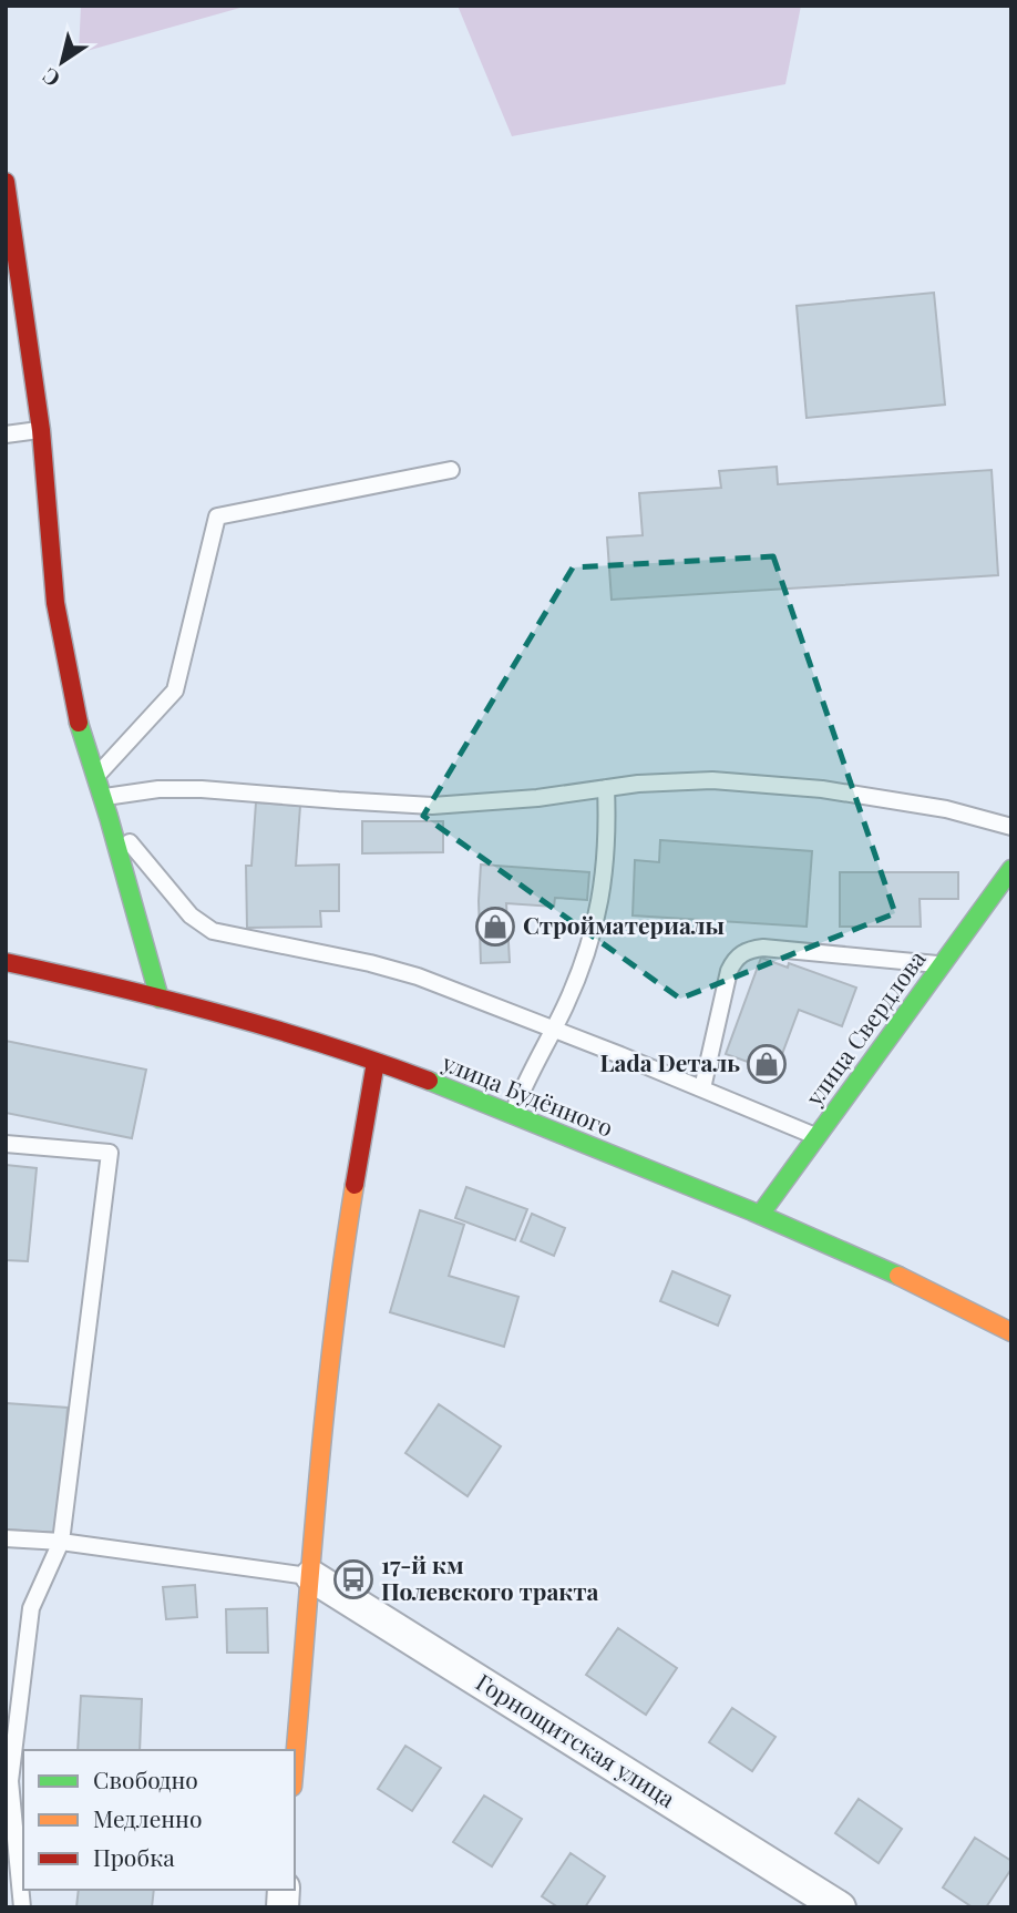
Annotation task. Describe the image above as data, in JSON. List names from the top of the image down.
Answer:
{
  "streets": {
    "street": ["улица Свердлова", "улица Будённого", "Горнощитская улица"]
  },
  "crossings": [
    ["улица Свердлова", "улица Будённого"]
  ],
  "places": {
    "shop": ["Стройматериалы", "Lada Dеталь"],
    "bus stop": ["17-й км Полевского тракта"]
  },
  "legend": ["Свободно", "Медленно", "Пробка"],
  "north": "bottom left"
}
